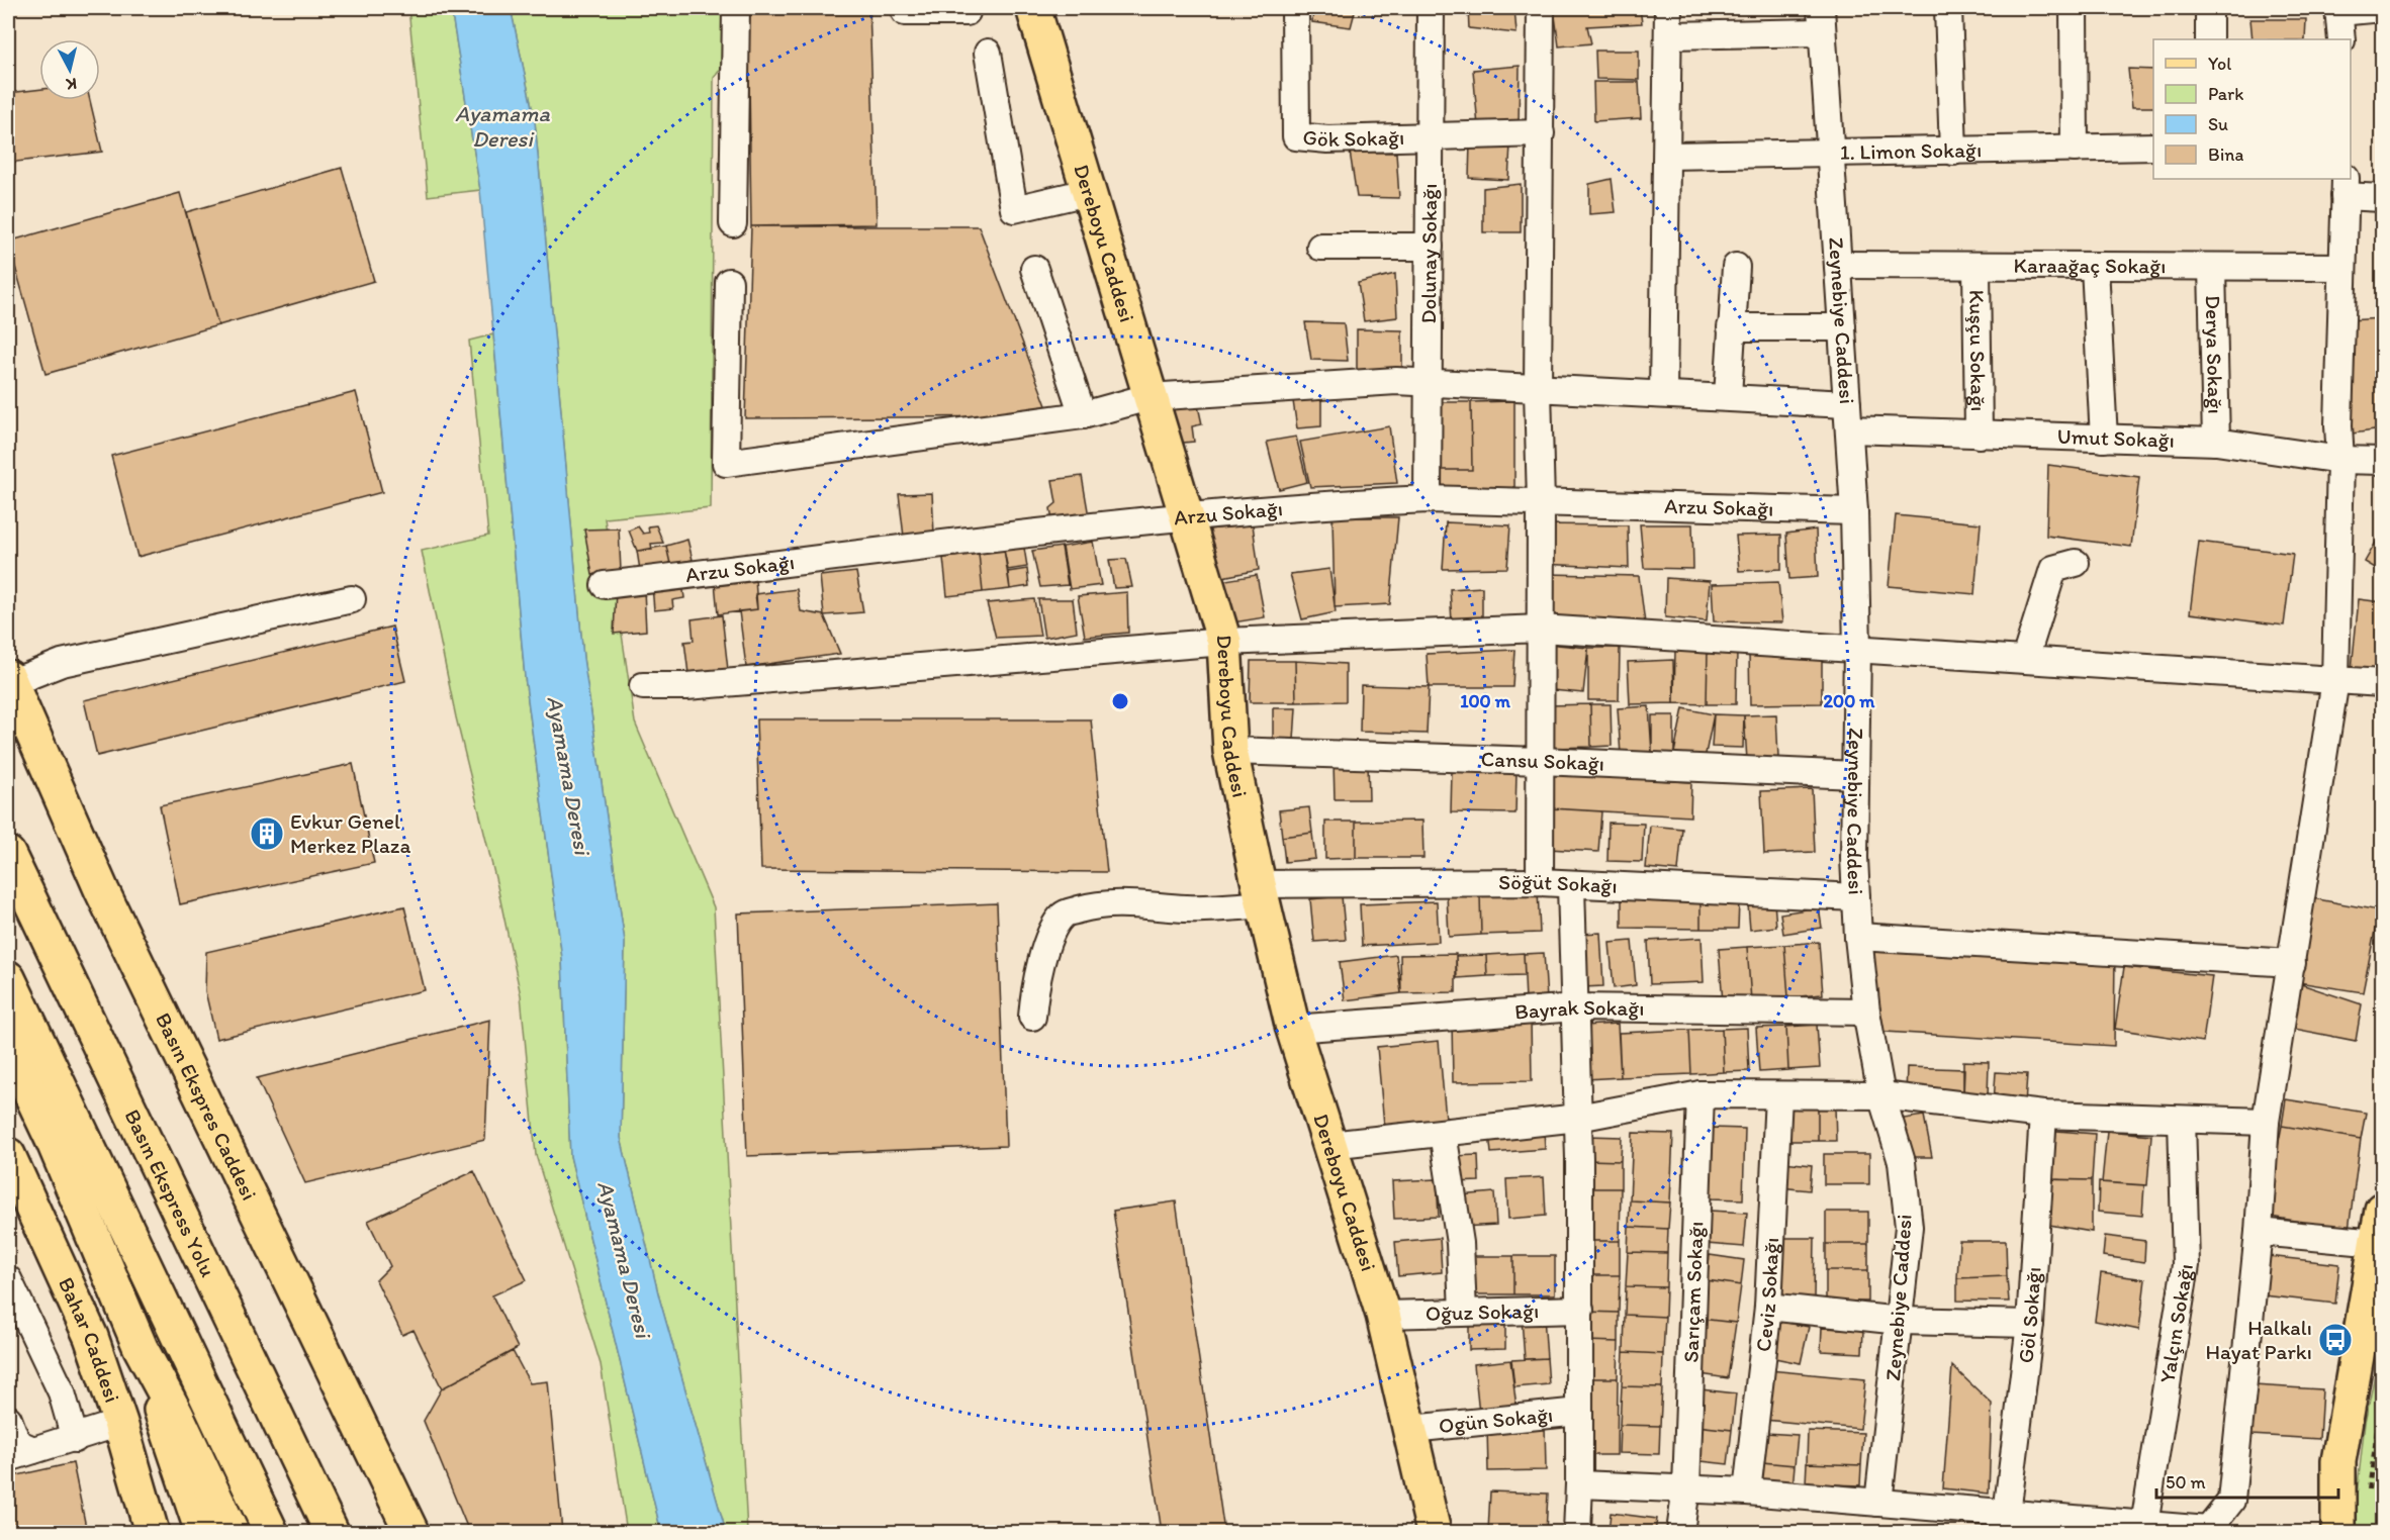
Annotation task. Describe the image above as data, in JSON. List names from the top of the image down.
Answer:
{
  "streets": {
    "main road": [
      "Dereboyu Caddesi",
      "Basın Ekspres Caddesi",
      "Basın Ekspress Yolu",
      "Bahar Caddesi"
    ],
    "street": [
      "Gök Sokağı",
      "1. Limon Sokağı",
      "Dolunay Sokağı",
      "Karaağaç Sokağı",
      "Zeynebiye Caddesi",
      "Kuşçu Sokağı",
      "Derya Sokağı",
      "Umut Sokağı",
      "Arzu Sokağı",
      "Cansu Sokağı",
      "Söğüt Sokağı",
      "Bayrak Sokağı",
      "Sarıçam Sokağı",
      "Ceviz Sokağı",
      "Oğuz Sokağı",
      "Göl Sokağı",
      "Yalçın Sokağı",
      "Ogün Sokağı"
    ]
  },
  "crossings": [
    ["Gök Sokağı", "Dolunay Sokağı"],
    ["1. Limon Sokağı", "Zeynebiye Caddesi"],
    ["Dereboyu Caddesi", "Arzu Sokağı"],
    ["Dereboyu Caddesi", "Cansu Sokağı"],
    ["Dereboyu Caddesi", "Söğüt Sokağı"],
    ["Dereboyu Caddesi", "Bayrak Sokağı"],
    ["Dereboyu Caddesi", "Oğuz Sokağı"],
    ["Dereboyu Caddesi", "Ogün Sokağı"],
    ["Dolunay Sokağı", "Arzu Sokağı"],
    ["Karaağaç Sokağı", "Zeynebiye Caddesi"],
    ["Karaağaç Sokağı", "Kuşçu Sokağı"],
    ["Karaağaç Sokağı", "Derya Sokağı"],
    ["Zeynebiye Caddesi", "Umut Sokağı"],
    ["Zeynebiye Caddesi", "Arzu Sokağı"],
    ["Zeynebiye Caddesi", "Cansu Sokağı"],
    ["Zeynebiye Caddesi", "Söğüt Sokağı"],
    ["Zeynebiye Caddesi", "Bayrak Sokağı"],
    ["Kuşçu Sokağı", "Umut Sokağı"],
    ["Derya Sokağı", "Umut Sokağı"]
  ],
  "water": ["Ayamama Deresi"],
  "places": {
    "building": ["Evkur Genel Merkez Plaza"],
    "bus stop": ["Halkalı Hayat Parkı"]
  },
  "legend": [
    "Yol",
    "Park",
    "Su",
    "Bina"
  ],
  "scale_bar": "50 m",
  "north": "bottom",
  "rings": ["100 m", "200 m"]
}
